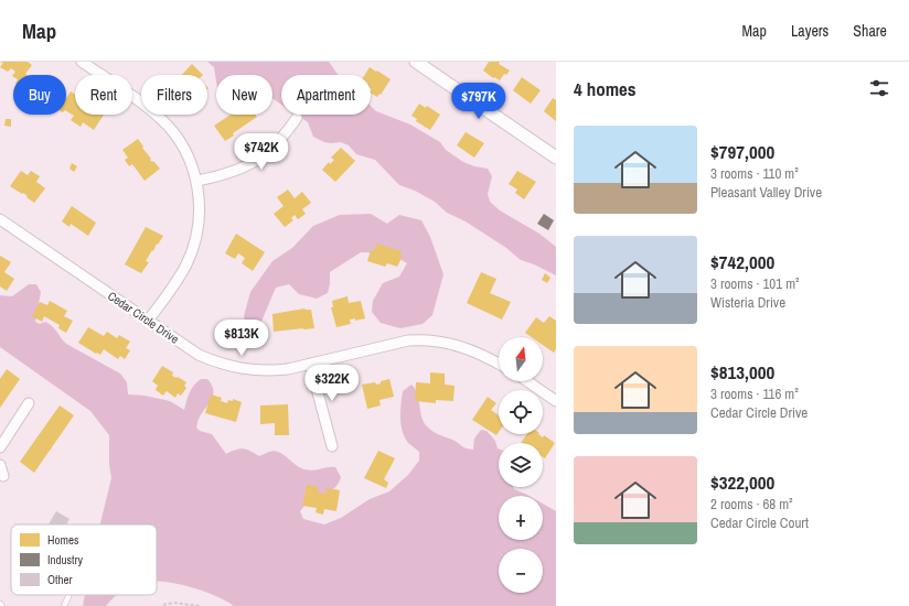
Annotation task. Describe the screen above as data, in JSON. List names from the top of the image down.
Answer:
{
  "streets": {
    "street": ["Cedar Circle Drive"]
  },
  "legend": ["Homes", "Industry", "Other"],
  "north": "top",
  "page": {
    "header": "Map",
    "nav": ["Map", "Layers", "Share"],
    "heading": "4 homes",
    "chip": [
      "Buy",
      "Rent",
      "Filters",
      "New",
      "Apartment"
    ],
    "price": [
      "$797K",
      "$742K",
      "$813K",
      "$322K"
    ],
    "list": [
      {
        "name": "$797,000",
        "note": "3 rooms · 110 m² · Pleasant Valley Drive"
      },
      {
        "name": "$742,000",
        "note": "3 rooms · 101 m² · Wisteria Drive"
      },
      {
        "name": "$813,000",
        "note": "3 rooms · 116 m² · Cedar Circle Drive"
      },
      {
        "name": "$322,000",
        "note": "2 rooms · 68 m² · Cedar Circle Court"
      }
    ],
    "map_buttons": ["+", "−"]
  }
}
